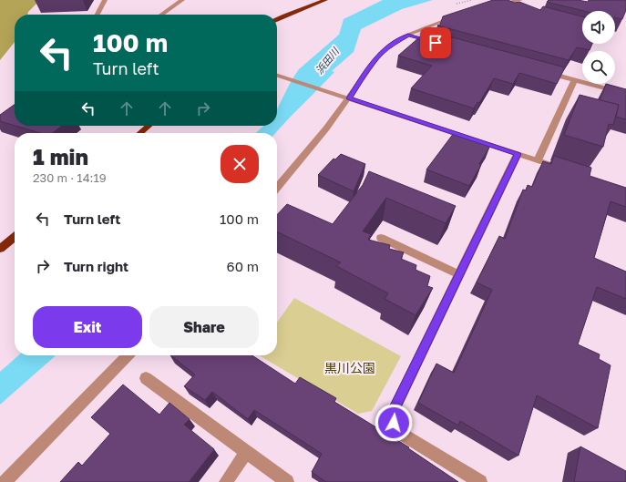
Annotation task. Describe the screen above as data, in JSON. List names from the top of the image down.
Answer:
{
  "water": ["浜田川"],
  "parks": ["黒川公園"],
  "page": {
    "turn": ["100 m", "Turn left"],
    "heading": ["1 min", "230 m · 14:19"],
    "list": [
      {
        "name": "Turn left",
        "value": "100 m"
      },
      {
        "name": "Turn right",
        "value": "60 m"
      }
    ],
    "buttons": ["Exit", "Share"]
  }
}
